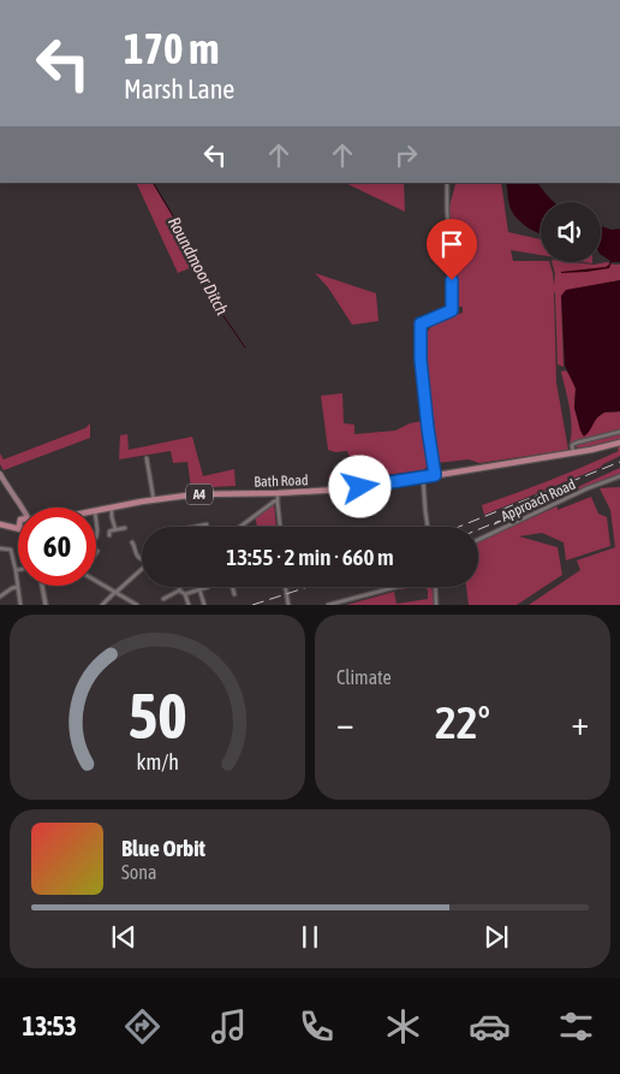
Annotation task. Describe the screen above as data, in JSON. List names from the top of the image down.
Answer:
{
  "streets": {
    "main road": ["Bath Road", "A4"],
    "street": ["Approach Road"]
  },
  "water": ["Roundmoor Ditch"],
  "page": {
    "turn": ["170 m", "Marsh Lane"],
    "limit": "60",
    "trip": "13:55 · 2 min · 660 m",
    "tile": "Climate",
    "heat": ["−", "22°", "+"],
    "song": ["Blue Orbit", "Sona"],
    "tabs": "13:53",
    "gauge": ["50", "km/h"]
  }
}
